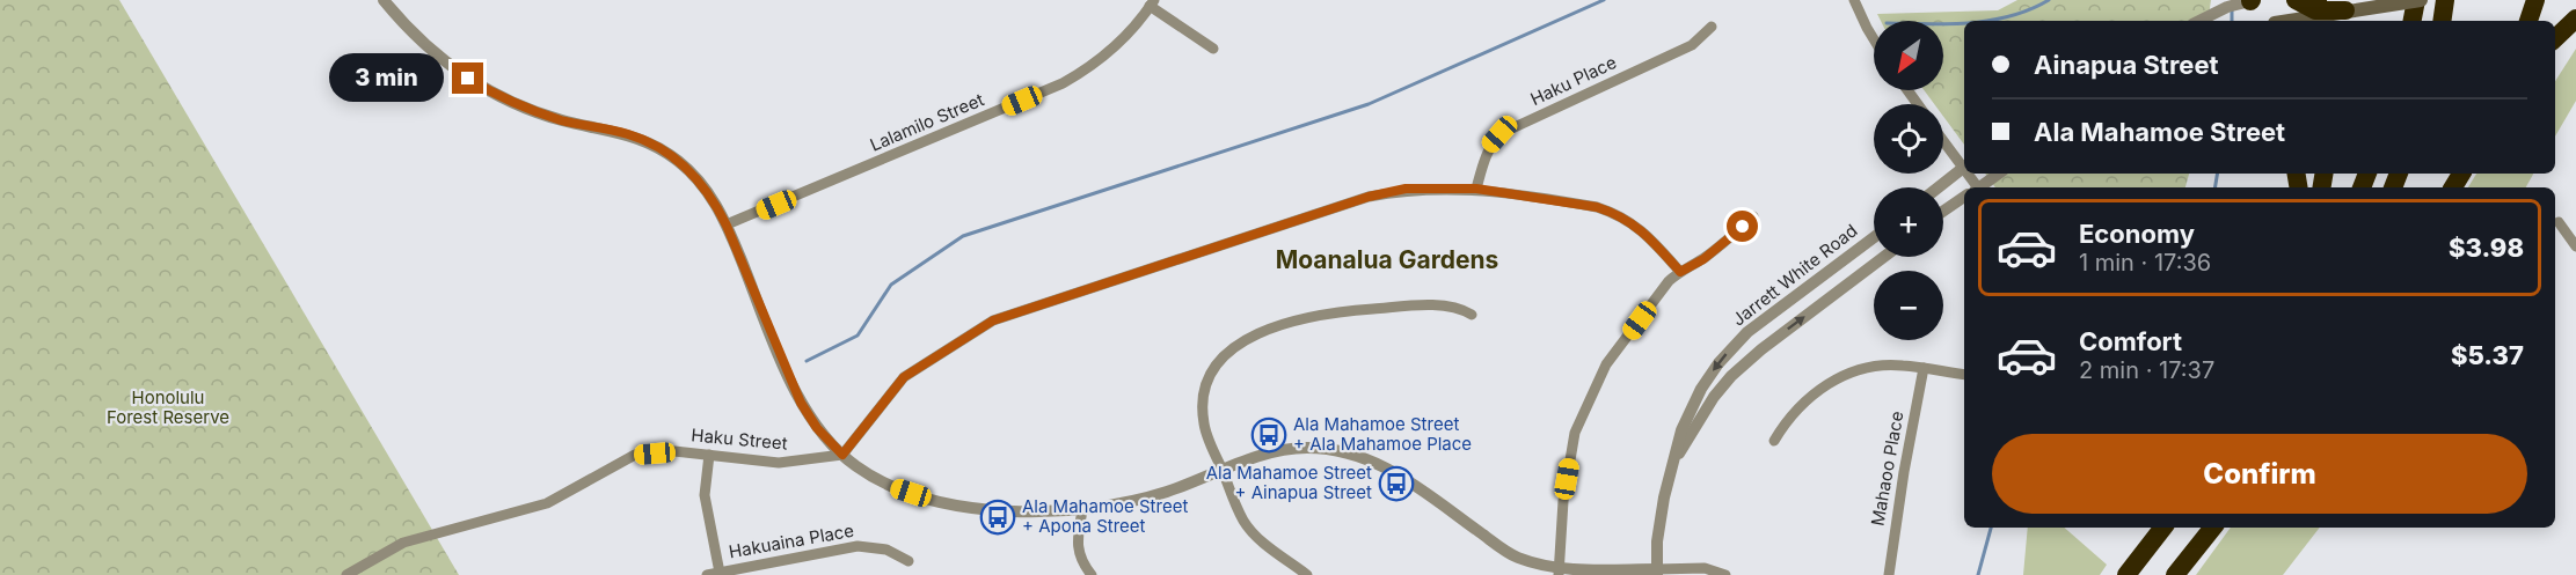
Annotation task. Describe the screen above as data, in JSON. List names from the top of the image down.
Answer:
{
  "streets": {
    "street": [
      "Haku Place",
      "Lalamilo Street",
      "Jarrett White Road",
      "Haku Street",
      "Mahaoo Place",
      "Hakuaina Place"
    ]
  },
  "crossings": [
    ["Haku Street", "Hakuaina Place"]
  ],
  "districts": ["Moanalua Gardens"],
  "parks": ["Honolulu Forest Reserve"],
  "places": {
    "bus stop": ["Ala Mahamoe Street + Ala Mahamoe Place", "Ala Mahamoe Street + Ainapua Street", "Ala Mahamoe Street + Apona Street"]
  },
  "north": "bottom left",
  "page": {
    "map_buttons": ["+", "−"],
    "banner": ["Ainapua Street", "Ala Mahamoe Street"],
    "bubble": "3 min",
    "list": [
      {
        "name": "Economy",
        "note": "1 min · 17:36",
        "value": "$3.98"
      },
      {
        "name": "Comfort",
        "note": "2 min · 17:37",
        "value": "$5.37"
      }
    ],
    "buttons": "Confirm"
  }
}
